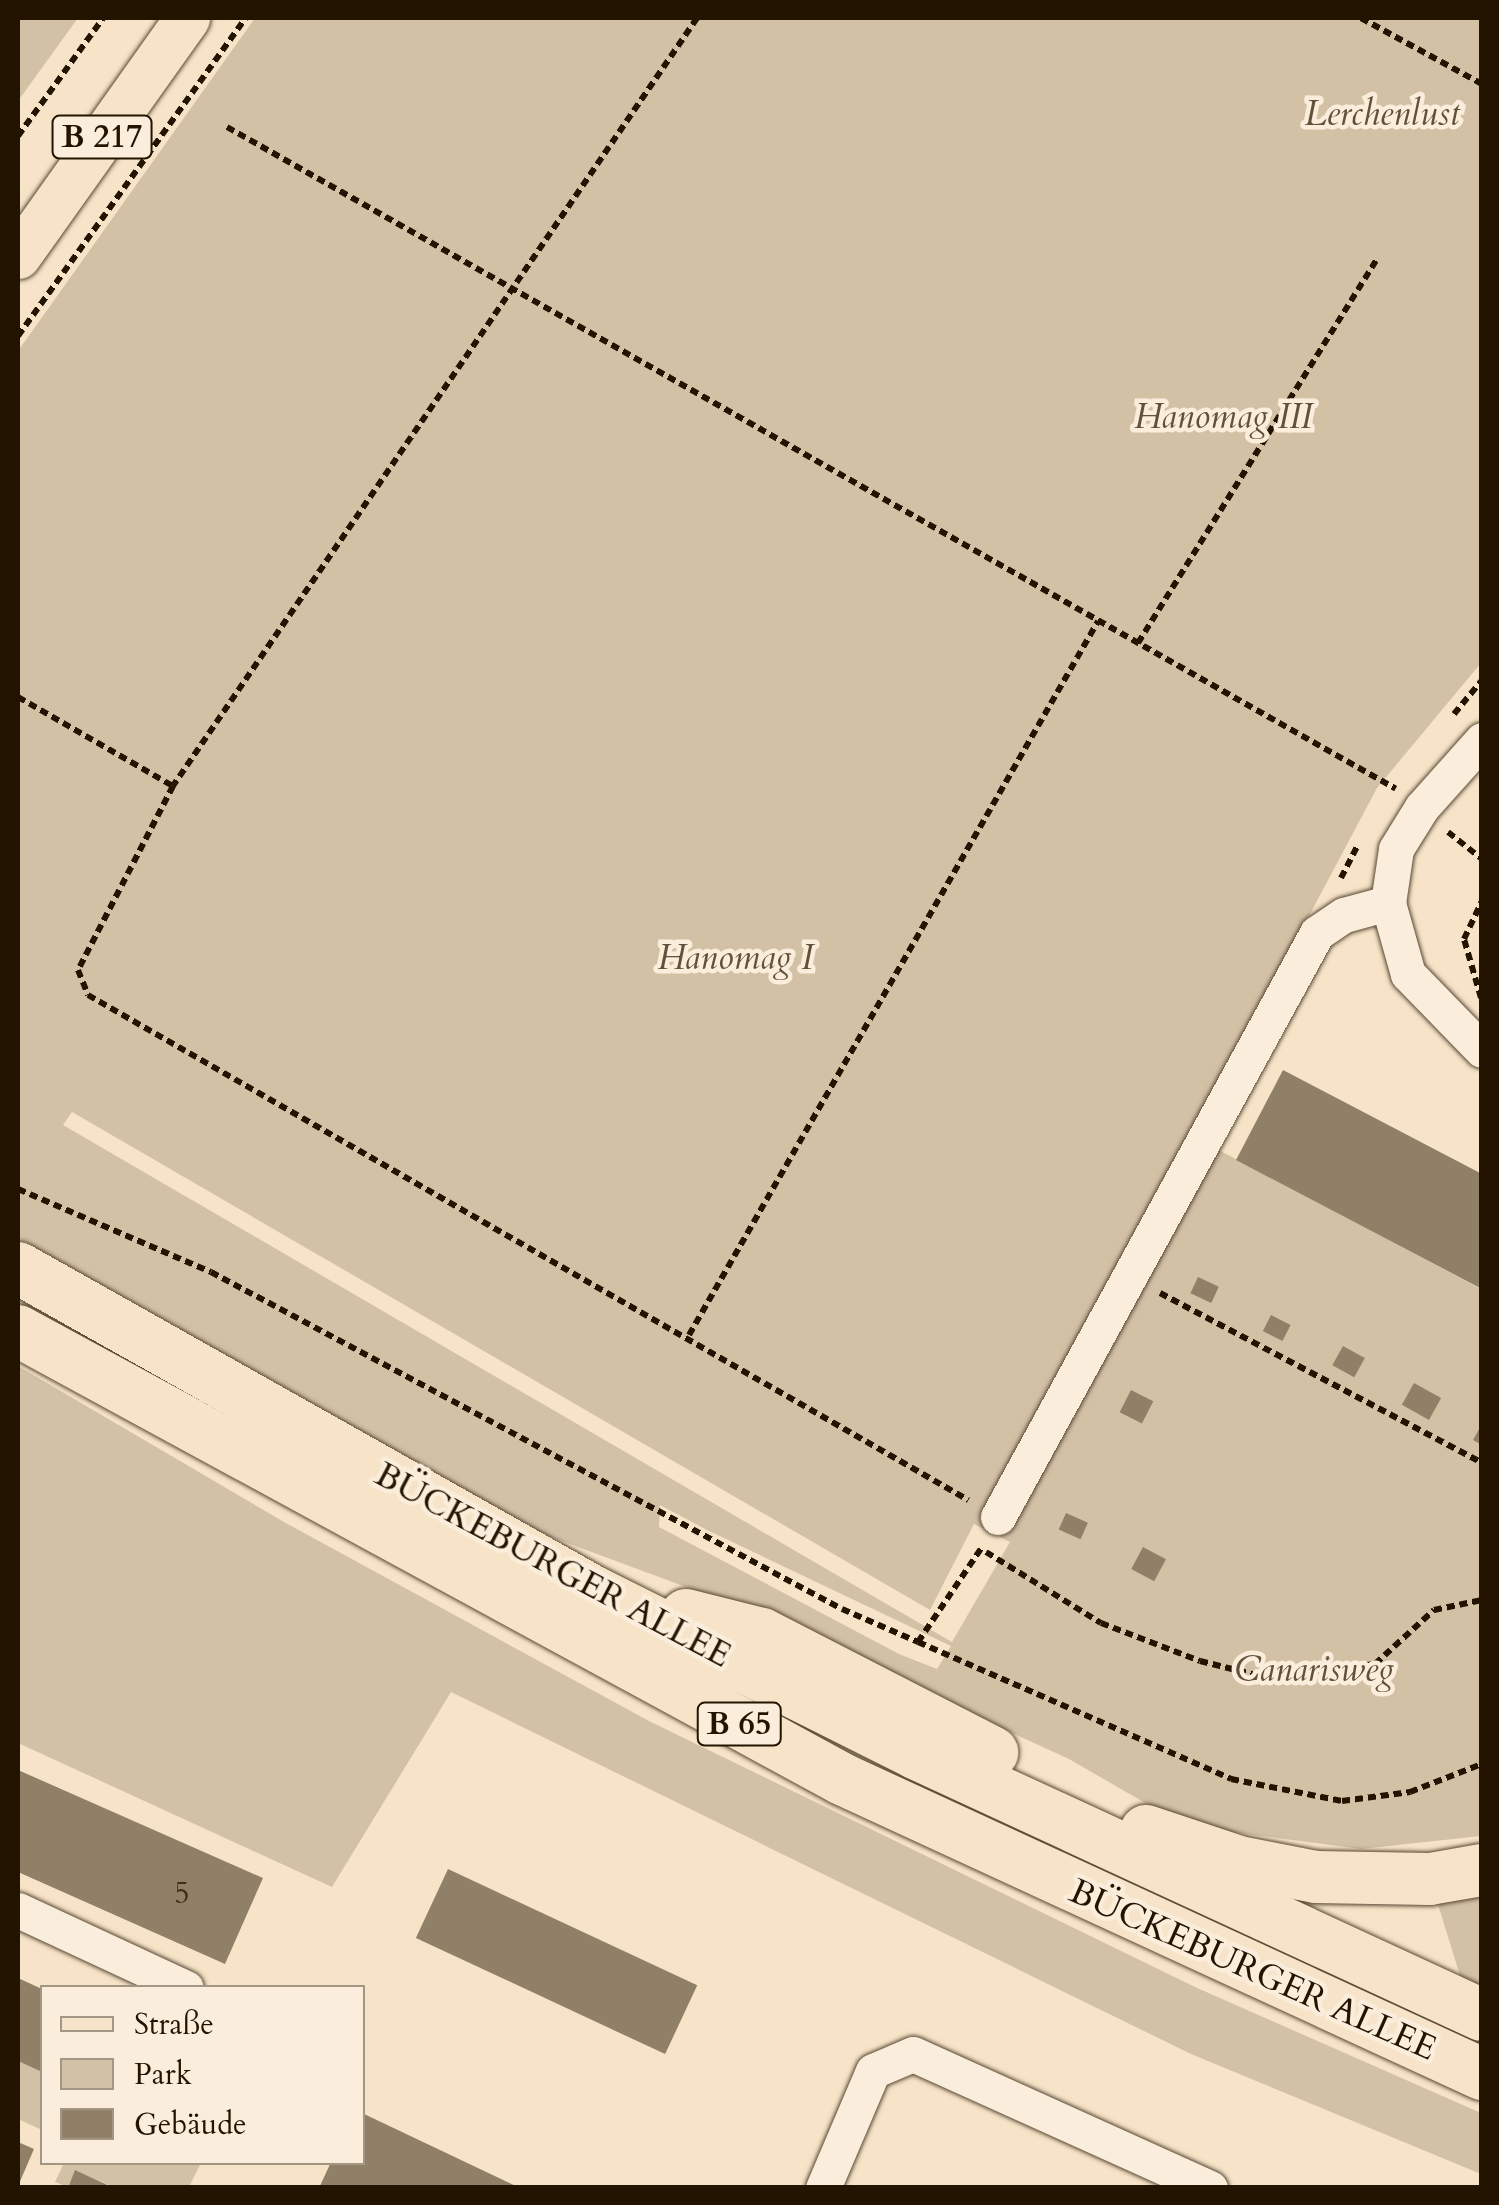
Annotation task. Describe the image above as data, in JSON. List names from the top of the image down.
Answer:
{
  "streets": {
    "highway": ["BÜCKEBURGER ALLEE", "B 65"],
    "main road": ["B 217"]
  },
  "parks": [
    "Lerchenlust",
    "Hanomag III",
    "Hanomag I",
    "Canarisweg"
  ],
  "house_numbers": ["5"],
  "legend": ["Straße", "Park", "Gebäude"]
}
